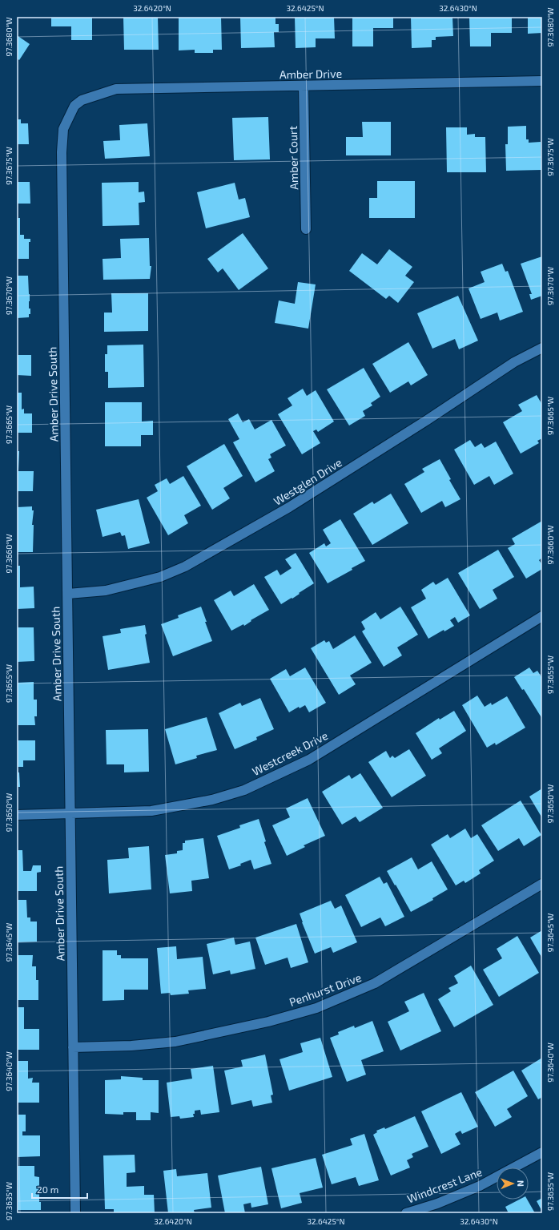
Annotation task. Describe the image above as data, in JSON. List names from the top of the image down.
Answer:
{
  "streets": {
    "street": [
      "Amber Drive",
      "Amber Court",
      "Amber Drive South",
      "Westglen Drive",
      "Westcreek Drive",
      "Penhurst Drive",
      "Windcrest Lane"
    ]
  },
  "crossings": [
    ["Amber Drive", "Amber Court"],
    ["Amber Drive", "Amber Drive South"],
    ["Amber Drive South", "Westglen Drive"],
    ["Amber Drive South", "Westcreek Drive"],
    ["Amber Drive South", "Penhurst Drive"]
  ],
  "scale_bar": "20 m",
  "north": "right",
  "coordinates": [
    "32.6420°N",
    "32.6425°N",
    "32.6430°N",
    "97.3680°W",
    "97.3675°W",
    "97.3670°W",
    "97.3665°W",
    "97.3660°W",
    "97.3655°W",
    "97.3650°W",
    "97.3645°W",
    "97.3640°W",
    "97.3635°W"
  ]
}
